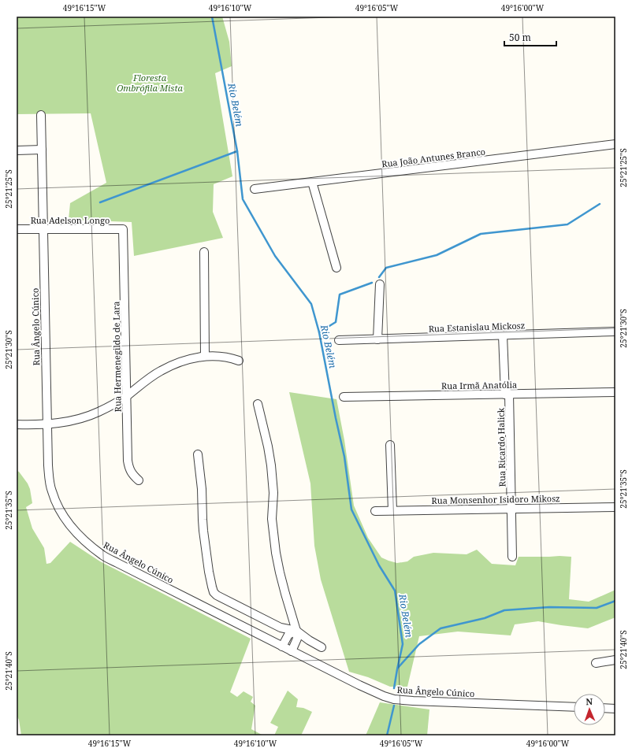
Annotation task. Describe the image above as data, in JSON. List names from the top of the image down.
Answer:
{
  "streets": {
    "street": [
      "Rua João Antunes Branco",
      "Rua Adelson Longo",
      "Rua Ângelo Cúnico",
      "Rua Estanislau Mickosz",
      "Rua Hermenegildo de Lara",
      "Rua Irmã Anatólia",
      "Rua Ricardo Halick",
      "Rua Monsenhor Isidoro Mikosz"
    ]
  },
  "crossings": [
    ["Rua Adelson Longo", "Rua Ângelo Cúnico"],
    ["Rua Adelson Longo", "Rua Hermenegildo de Lara"],
    ["Rua Estanislau Mickosz", "Rua Ricardo Halick"],
    ["Rua Irmã Anatólia", "Rua Ricardo Halick"],
    ["Rua Ricardo Halick", "Rua Monsenhor Isidoro Mikosz"]
  ],
  "water": ["Rio Belém"],
  "parks": ["Floresta Ombrófila Mista"],
  "scale_bar": "50 m",
  "north": "top",
  "coordinates": [
    "49°16'15\"W",
    "49°16'10\"W",
    "49°16'05\"W",
    "49°16'00\"W",
    "25°21'25\"S",
    "25°21'30\"S",
    "25°21'35\"S",
    "25°21'40\"S"
  ]
}
